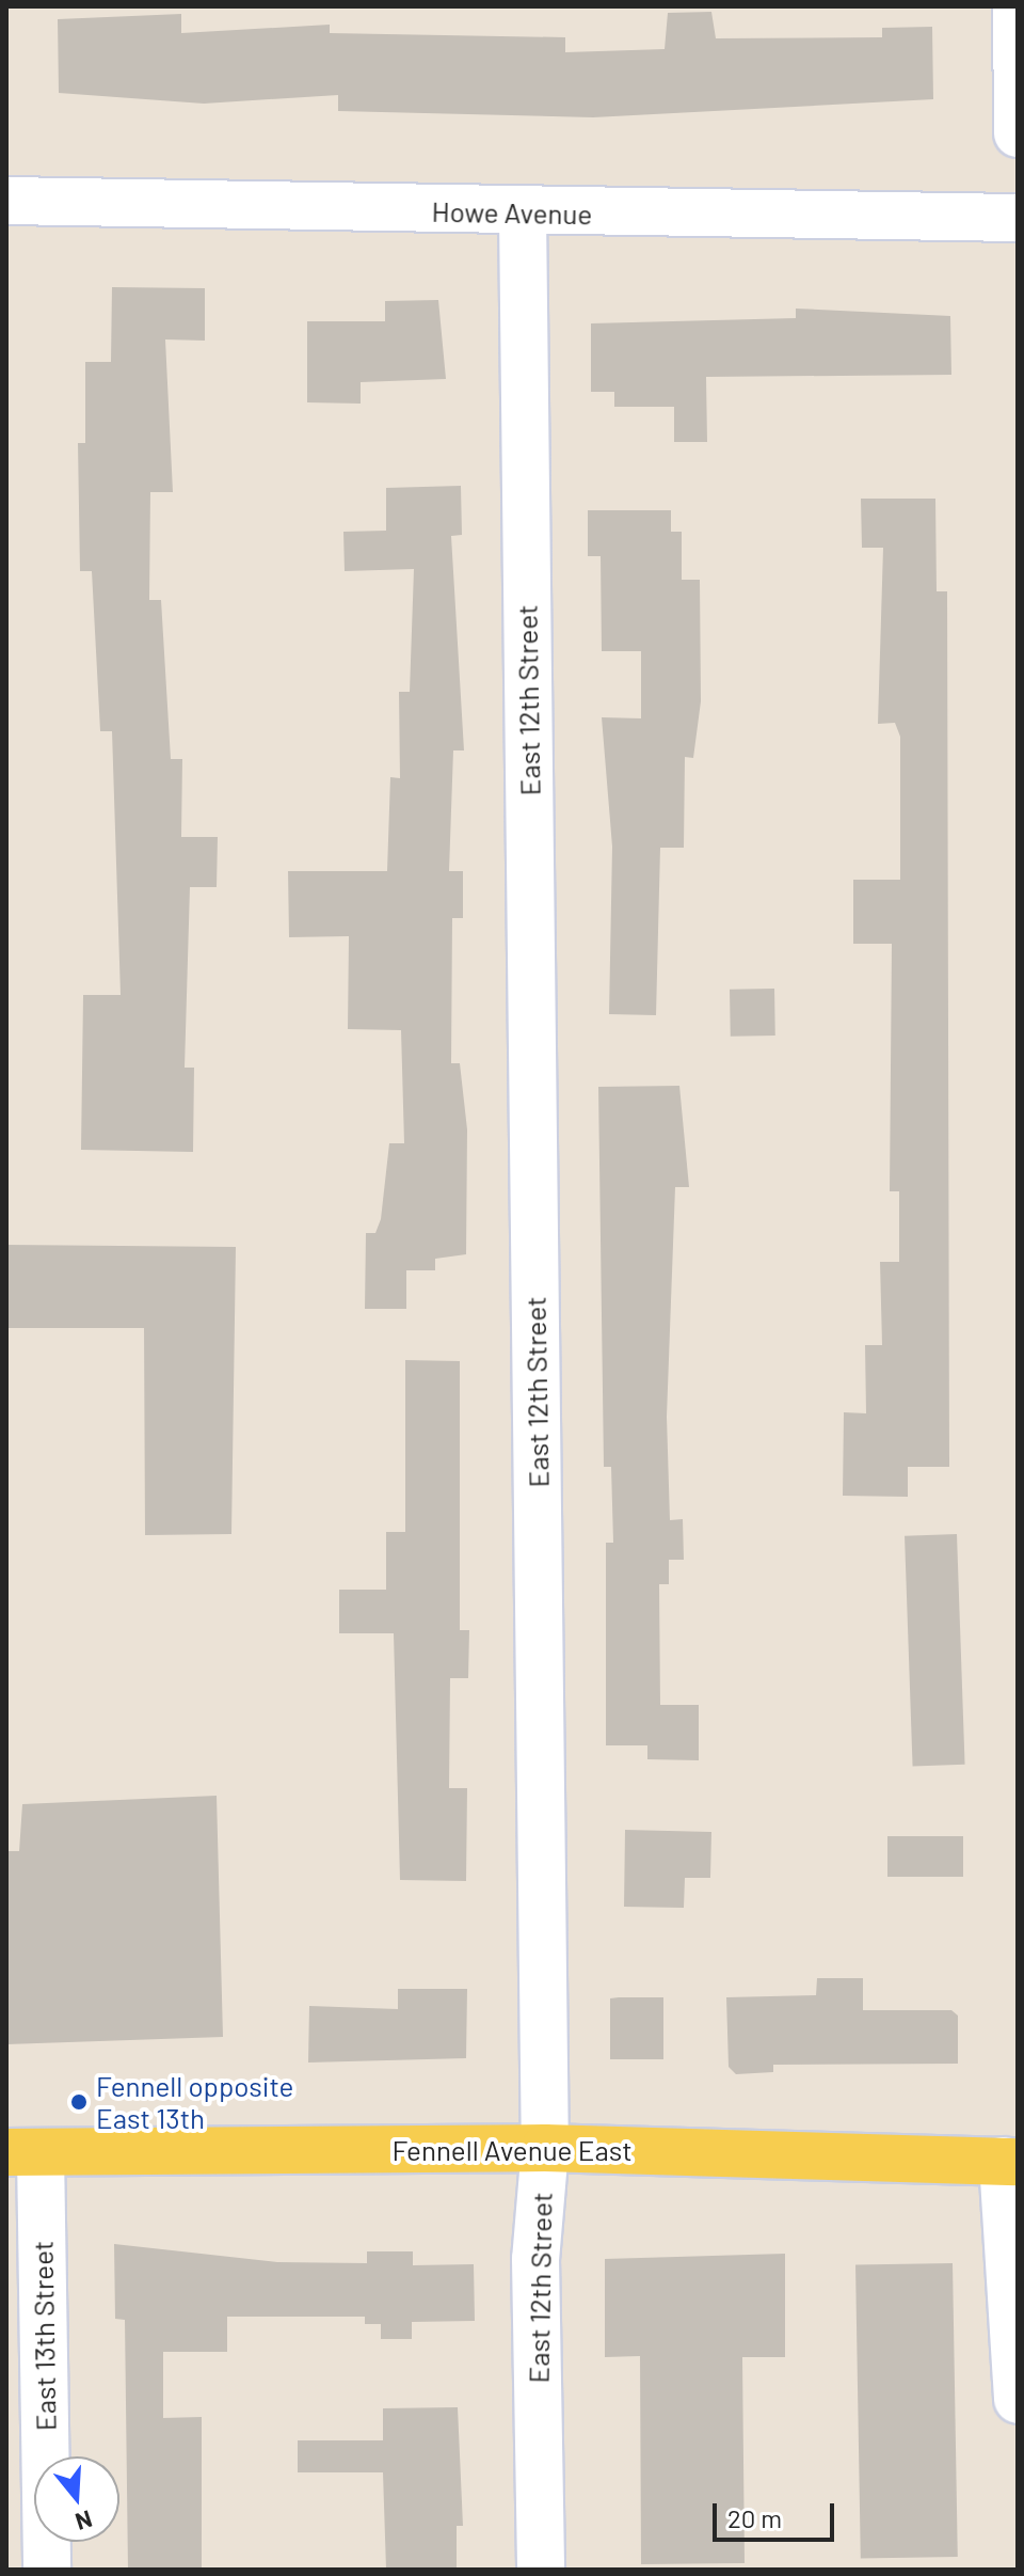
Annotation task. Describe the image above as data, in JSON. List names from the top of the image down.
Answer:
{
  "streets": {
    "main road": ["Fennell Avenue East"],
    "street": ["Howe Avenue", "East 12th Street", "East 13th Street"]
  },
  "crossings": [
    ["Howe Avenue", "East 12th Street"],
    ["East 12th Street", "Fennell Avenue East"],
    ["Fennell Avenue East", "East 13th Street"]
  ],
  "places": ["Fennell opposite East 13th"],
  "scale_bar": "20 m",
  "north": "bottom"
}
